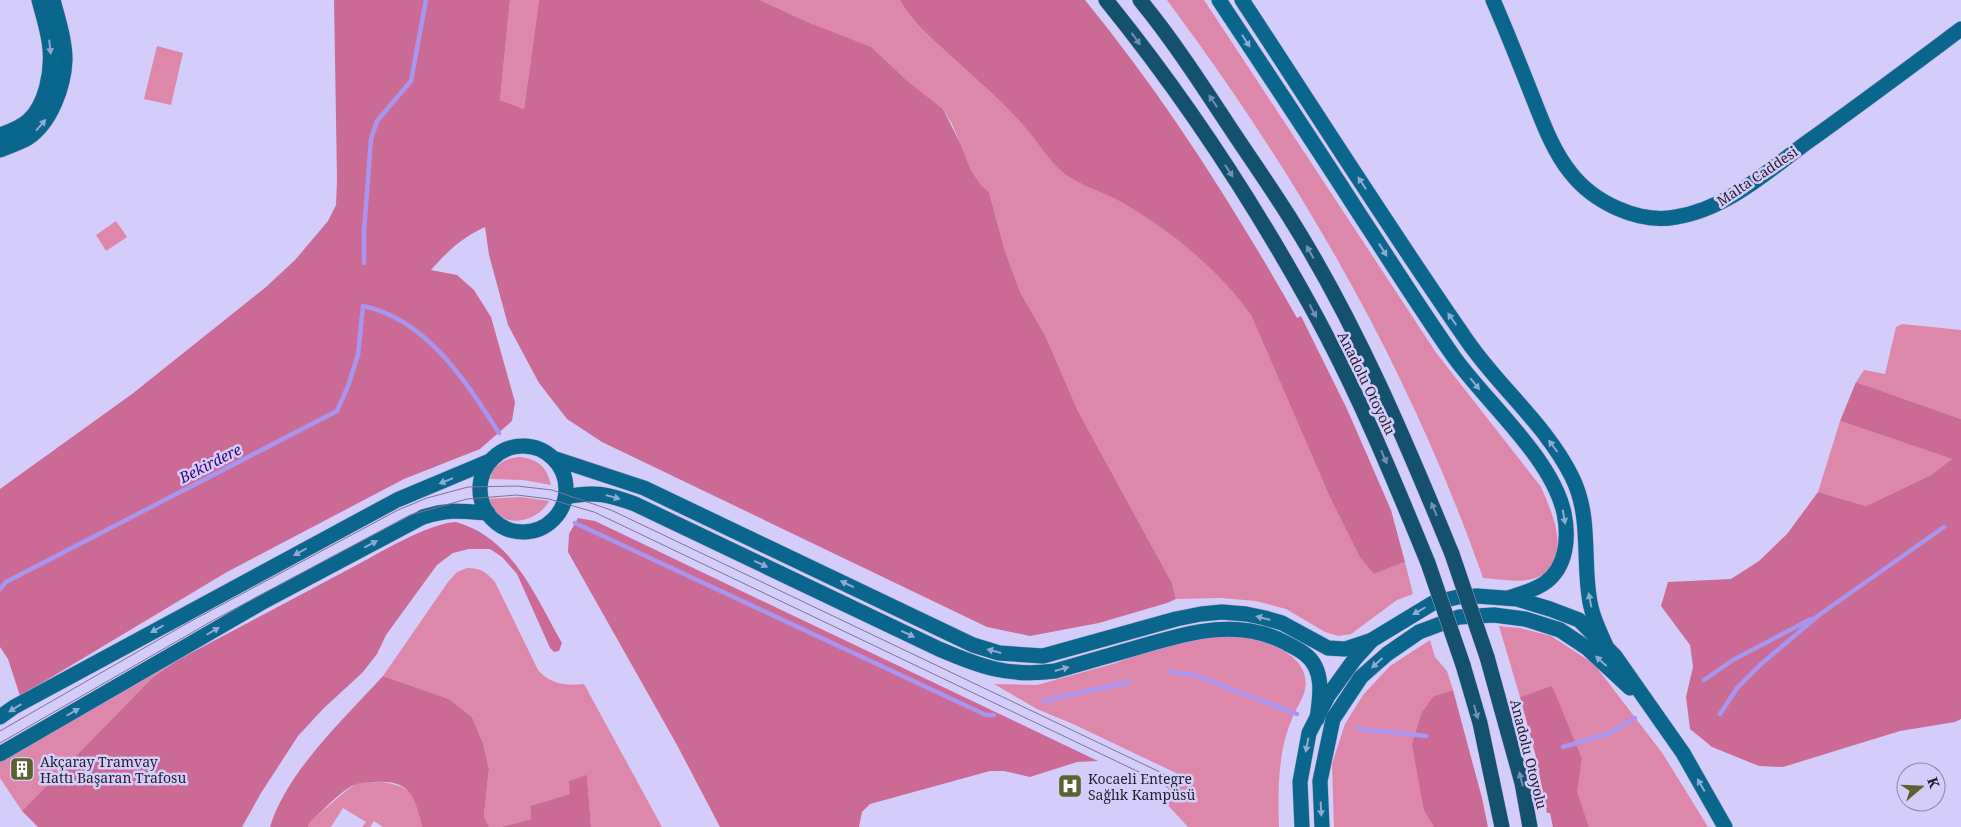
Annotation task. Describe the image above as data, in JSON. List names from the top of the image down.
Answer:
{
  "streets": {
    "highway": ["Anadolu Otoyolu"],
    "main road": ["Malta Caddesi"]
  },
  "water": ["Bekirdere"],
  "places": {
    "building": ["Akçaray Tramvay Hattı Başaran Trafosu"],
    "hospital": ["Kocaeli Entegre Sağlık Kampüsü"]
  },
  "north": "right"
}
